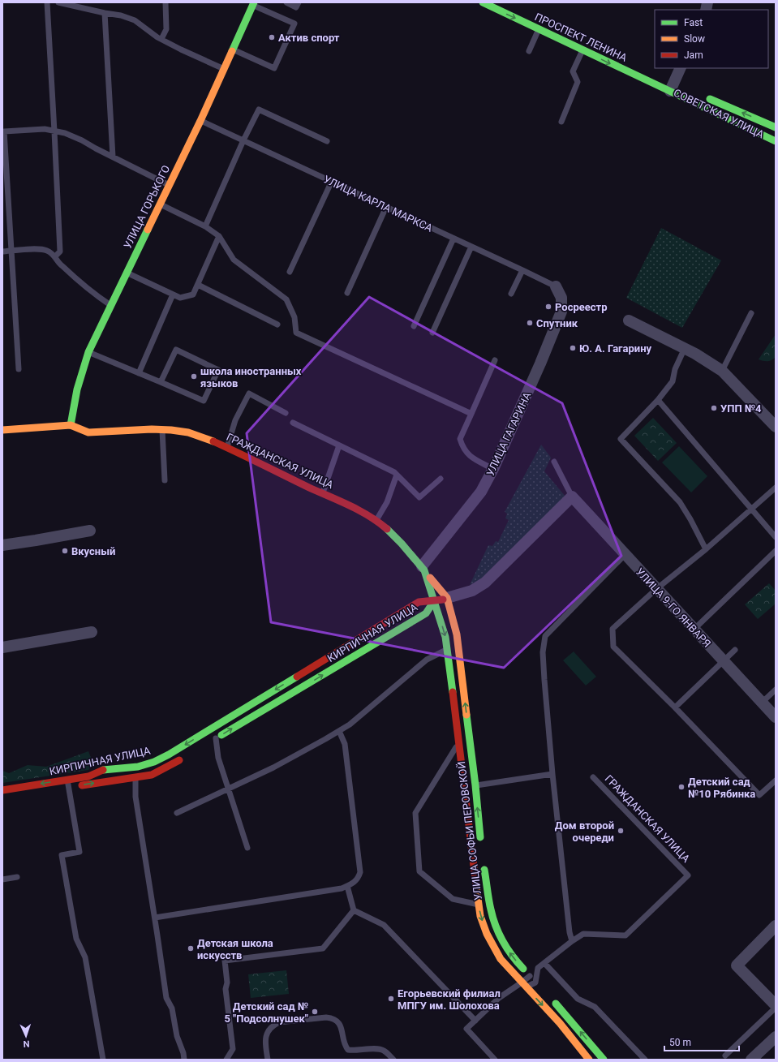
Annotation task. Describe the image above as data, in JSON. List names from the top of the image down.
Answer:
{
  "streets": {
    "street": [
      "ПРОСПЕКТ ЛЕНИНА",
      "СОВЕТСКАЯ УЛИЦА",
      "УЛИЦА ГОРЬКОГО",
      "УЛИЦА ГАГАРИНА",
      "ГРАЖДАНСКАЯ УЛИЦА",
      "УЛИЦА 9-ГО ЯНВАРЯ",
      "КИРПИЧНАЯ УЛИЦА",
      "УЛИЦА СОФЬИ ПЕРОВСКОЙ"
    ],
    "lane": ["УЛИЦА КАРЛА МАРКСА"]
  },
  "crossings": [
    ["ПРОСПЕКТ ЛЕНИНА", "СОВЕТСКАЯ УЛИЦА"],
    ["УЛИЦА КАРЛА МАРКСА", "УЛИЦА ГОРЬКОГО"],
    ["УЛИЦА КАРЛА МАРКСА", "УЛИЦА ГАГАРИНА"],
    ["УЛИЦА ГОРЬКОГО", "ГРАЖДАНСКАЯ УЛИЦА"],
    ["УЛИЦА ГАГАРИНА", "ГРАЖДАНСКАЯ УЛИЦА"],
    ["УЛИЦА ГАГАРИНА", "УЛИЦА СОФЬИ ПЕРОВСКОЙ"],
    ["ГРАЖДАНСКАЯ УЛИЦА", "КИРПИЧНАЯ УЛИЦА"],
    ["ГРАЖДАНСКАЯ УЛИЦА", "УЛИЦА СОФЬИ ПЕРОВСКОЙ"],
    ["КИРПИЧНАЯ УЛИЦА", "УЛИЦА СОФЬИ ПЕРОВСКОЙ"]
  ],
  "one_way": ["ПРОСПЕКТ ЛЕНИНА"],
  "places": [
    "Актив спорт",
    "Росреестр",
    "Спутник",
    "Ю. А. Гагарину",
    "школа иностранных языков",
    "УПП №4",
    "Вкусный",
    "Детский сад №10 Рябинка",
    "Дом второй очереди",
    "Детская школа искусств",
    "Егорьевский филиал МПГУ им. Шолохова",
    "Детский сад № 5 \"Подсолнушек\""
  ],
  "legend": ["Fast", "Slow", "Jam"],
  "scale_bar": "50 m",
  "north": "bottom"
}
